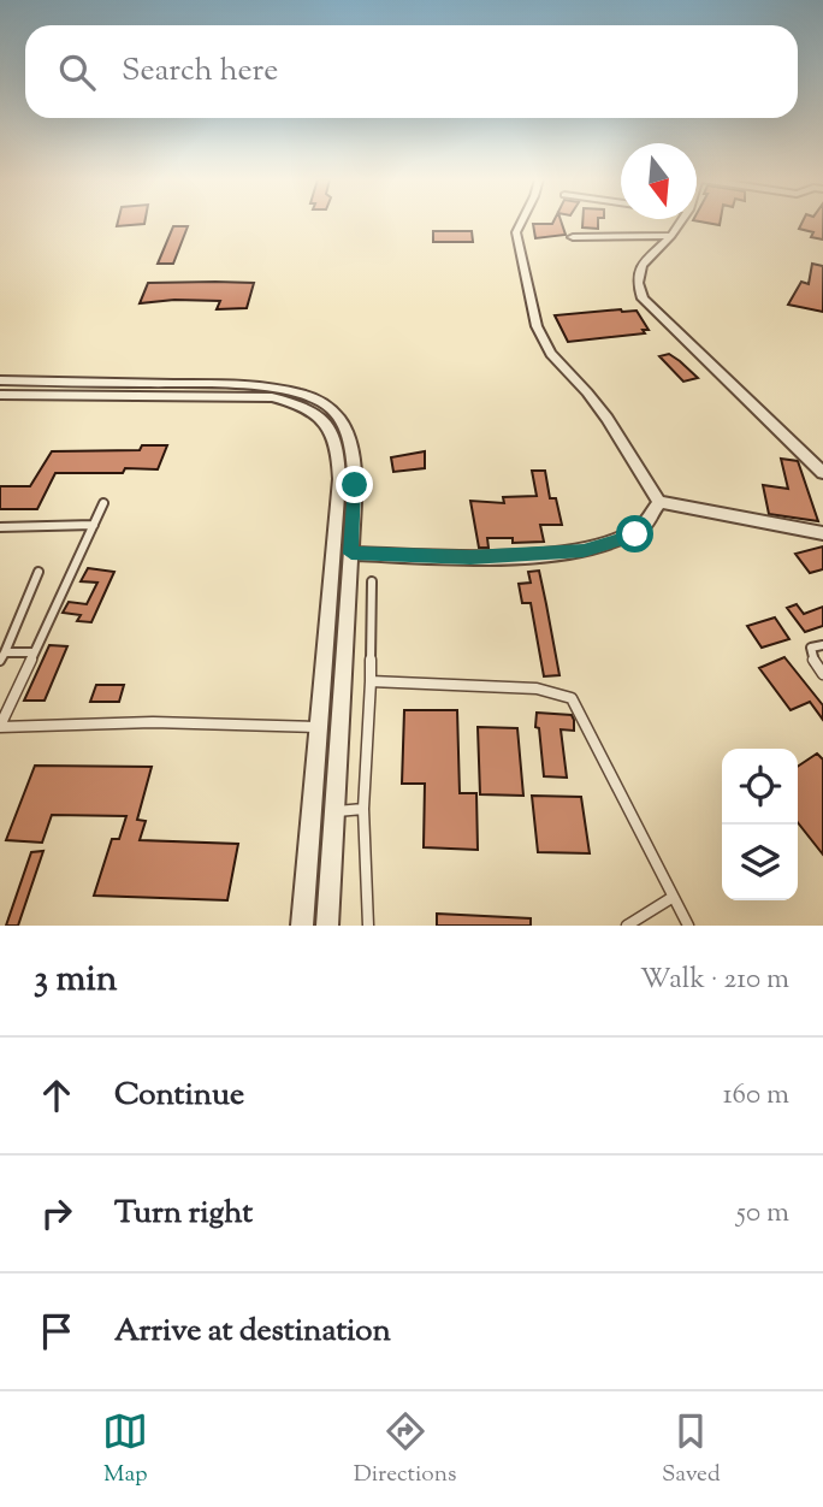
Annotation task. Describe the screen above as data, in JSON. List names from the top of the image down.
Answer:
{
  "north": "bottom",
  "page": {
    "search": "Search here",
    "heading": ["3 min", "Walk · 210 m"],
    "list": [
      ["Continue", "160 m"],
      ["Turn right", "50 m"],
      "Arrive at destination"
    ],
    "nav": ["Map", "Directions", "Saved"]
  }
}
